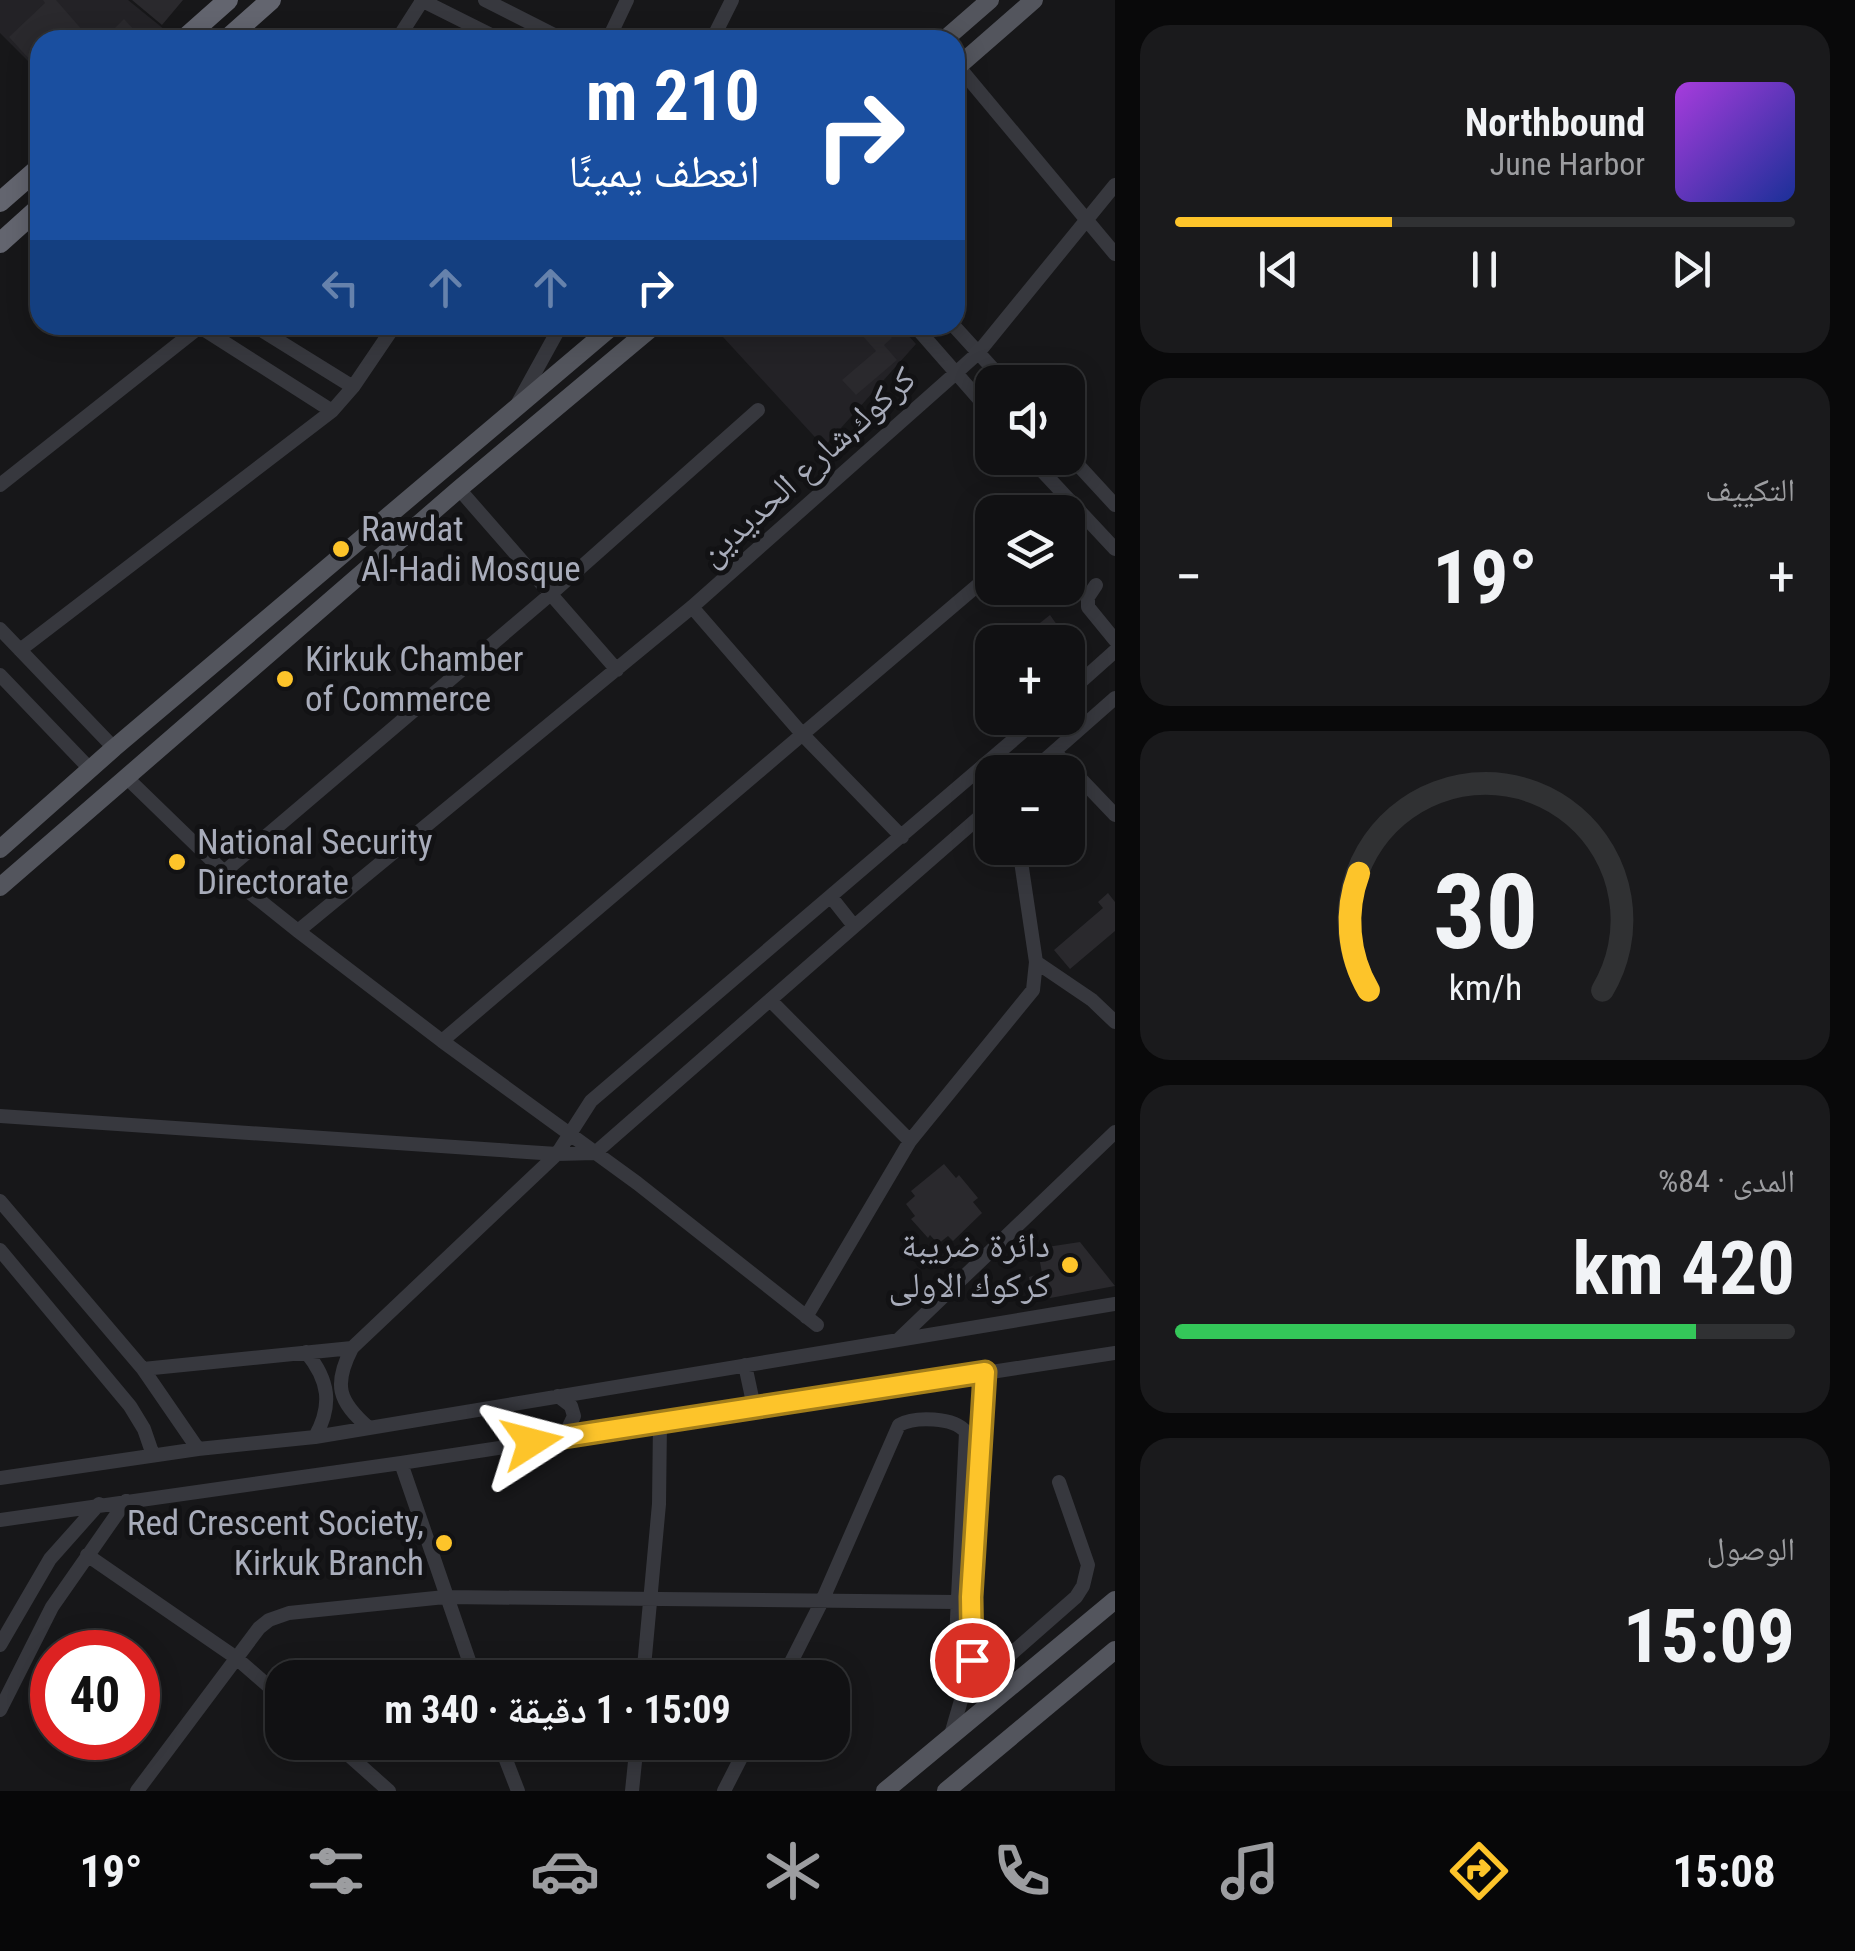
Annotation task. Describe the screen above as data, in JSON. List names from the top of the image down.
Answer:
{
  "streets": {
    "street": ["كركوك,شارع الحديدين"]
  },
  "places": [
    "Rawdat Al-Hadi Mosque",
    "Kirkuk Chamber of Commerce",
    "National Security Directorate",
    "دائرة ضريبة كركوك الاولى",
    "Red Crescent Society, Kirkuk Branch"
  ],
  "page": {
    "turn": ["210 m", "انعطف يمينًا"],
    "song": ["Northbound", "June Harbor"],
    "map_buttons": ["+", "−"],
    "tile": [
      "التكييف",
      ["المدى · 84%", "420 km"],
      ["الوصول", "15:09"]
    ],
    "heat": ["−", "19°", "+"],
    "limit": "40",
    "trip": "15:09 · 1 دقيقة · 340 m",
    "tabs": ["15:08", "19°"],
    "gauge": ["30", "km/h"]
  }
}
